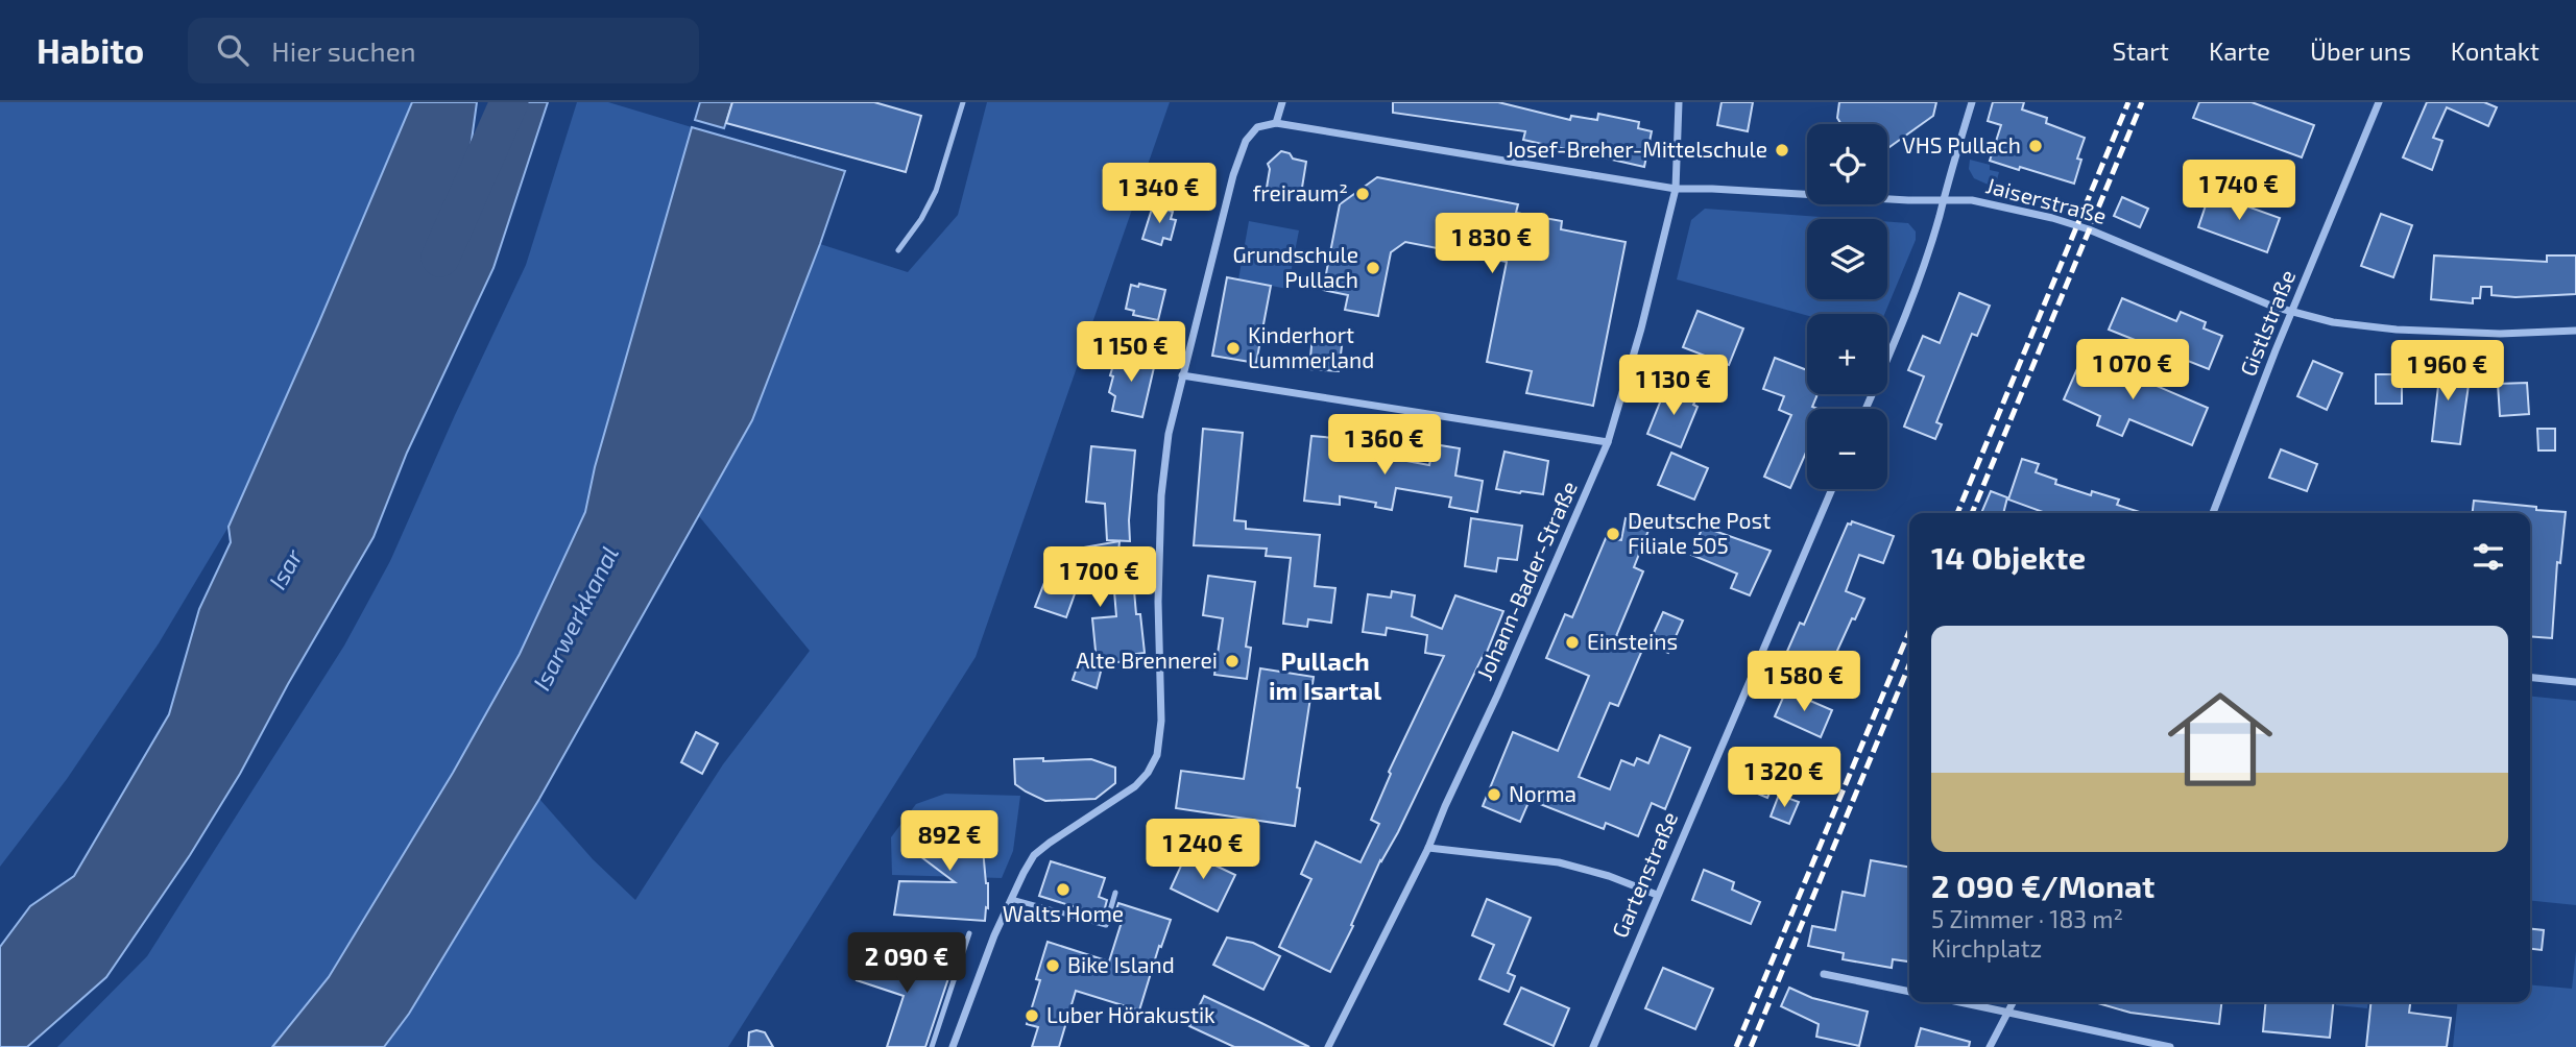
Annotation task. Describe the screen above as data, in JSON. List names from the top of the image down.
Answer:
{
  "streets": {
    "street": [
      "Jaiserstraße",
      "Gistlstraße",
      "Johann-Bader-Straße",
      "Gartenstraße"
    ]
  },
  "crossings": [
    ["Jaiserstraße", "Gistlstraße"],
    ["Jaiserstraße", "Johann-Bader-Straße"]
  ],
  "districts": ["Pullach im Isartal"],
  "water": ["Isar", "Isarwerkkanal"],
  "places": [
    "VHS Pullach",
    "Josef-Breher-Mittelschule",
    "freiraum²",
    "Grundschule Pullach",
    "Kinderhort Lummerland",
    "Deutsche Post Filiale 505",
    "Einsteins",
    "Alte Brennerei",
    "Norma",
    "Walts Home",
    "Bike Island",
    "Luber Hörakustik"
  ],
  "page": {
    "header": "Habito",
    "search": "Hier suchen",
    "nav": [
      "Start",
      "Karte",
      "Über uns",
      "Kontakt"
    ],
    "map_buttons": ["+", "−"],
    "price": [
      "1 740 €",
      "1 340 €",
      "1 830 €",
      "1 150 €",
      "1 070 €",
      "1 960 €",
      "1 130 €",
      "1 360 €",
      "1 700 €",
      "1 580 €",
      "1 320 €",
      "892 €",
      "1 240 €",
      "2 090 €"
    ],
    "heading": "14 Objekte",
    "list": [
      {
        "name": "2 090 €/Monat",
        "note": "5 Zimmer · 183 m² · Kirchplatz"
      }
    ]
  }
}
